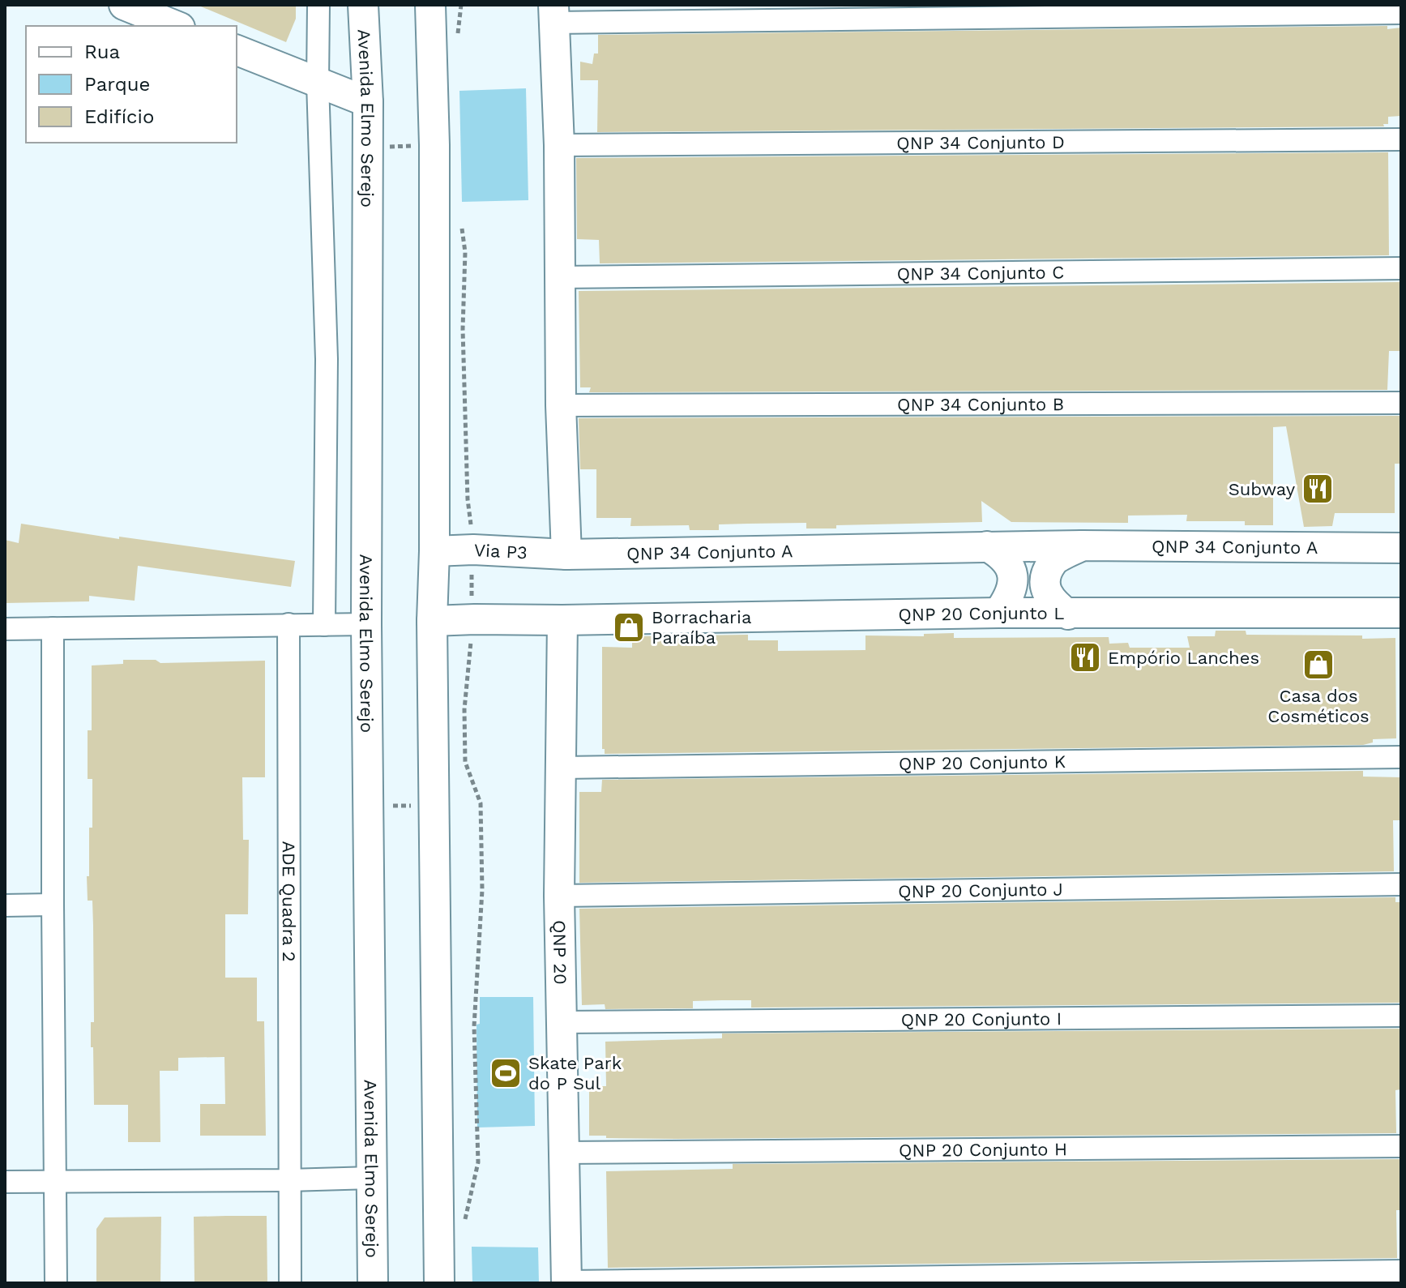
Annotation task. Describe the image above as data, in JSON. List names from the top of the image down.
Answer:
{
  "streets": {
    "street": [
      "Avenida Elmo Serejo",
      "QNP 34 Conjunto D",
      "QNP 34 Conjunto C",
      "QNP 34 Conjunto B",
      "QNP 34 Conjunto A",
      "Via P3",
      "QNP 20 Conjunto L",
      "QNP 20 Conjunto K",
      "QNP 20 Conjunto J",
      "ADE Quadra 2",
      "QNP 20",
      "QNP 20 Conjunto I",
      "QNP 20 Conjunto H"
    ]
  },
  "crossings": [
    ["QNP 34 Conjunto A", "Via P3"],
    ["QNP 20 Conjunto L", "QNP 20"],
    ["QNP 20 Conjunto K", "QNP 20"],
    ["QNP 20 Conjunto J", "QNP 20"],
    ["QNP 20", "QNP 20 Conjunto I"],
    ["QNP 20", "QNP 20 Conjunto H"]
  ],
  "places": {
    "restaurant": ["Subway", "Empório Lanches"],
    "shop": ["Borracharia Paraíba", "Casa dos Cosméticos"],
    "sports": ["Skate Park do P Sul"]
  },
  "legend": ["Rua", "Parque", "Edifício"]
}
